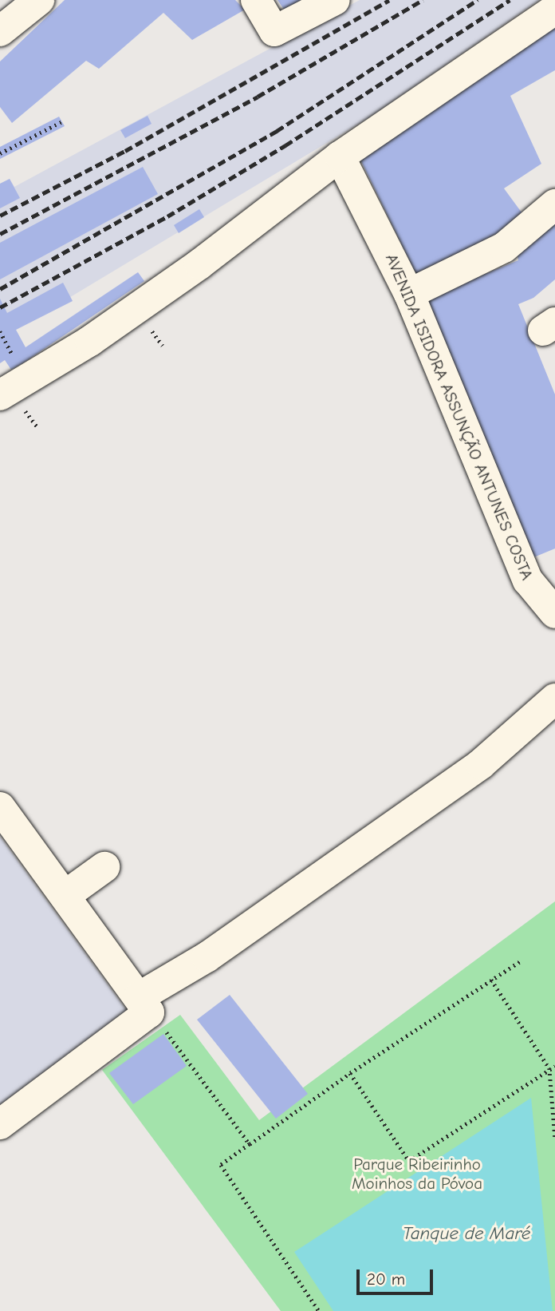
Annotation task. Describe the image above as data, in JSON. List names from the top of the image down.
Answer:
{
  "streets": {
    "street": ["AVENIDA ISIDORA ASSUNÇÃO ANTUNES COSTA"]
  },
  "water": ["Tanque de Maré"],
  "parks": ["Parque Ribeirinho Moinhos da Póvoa"],
  "scale_bar": "20 m"
}
